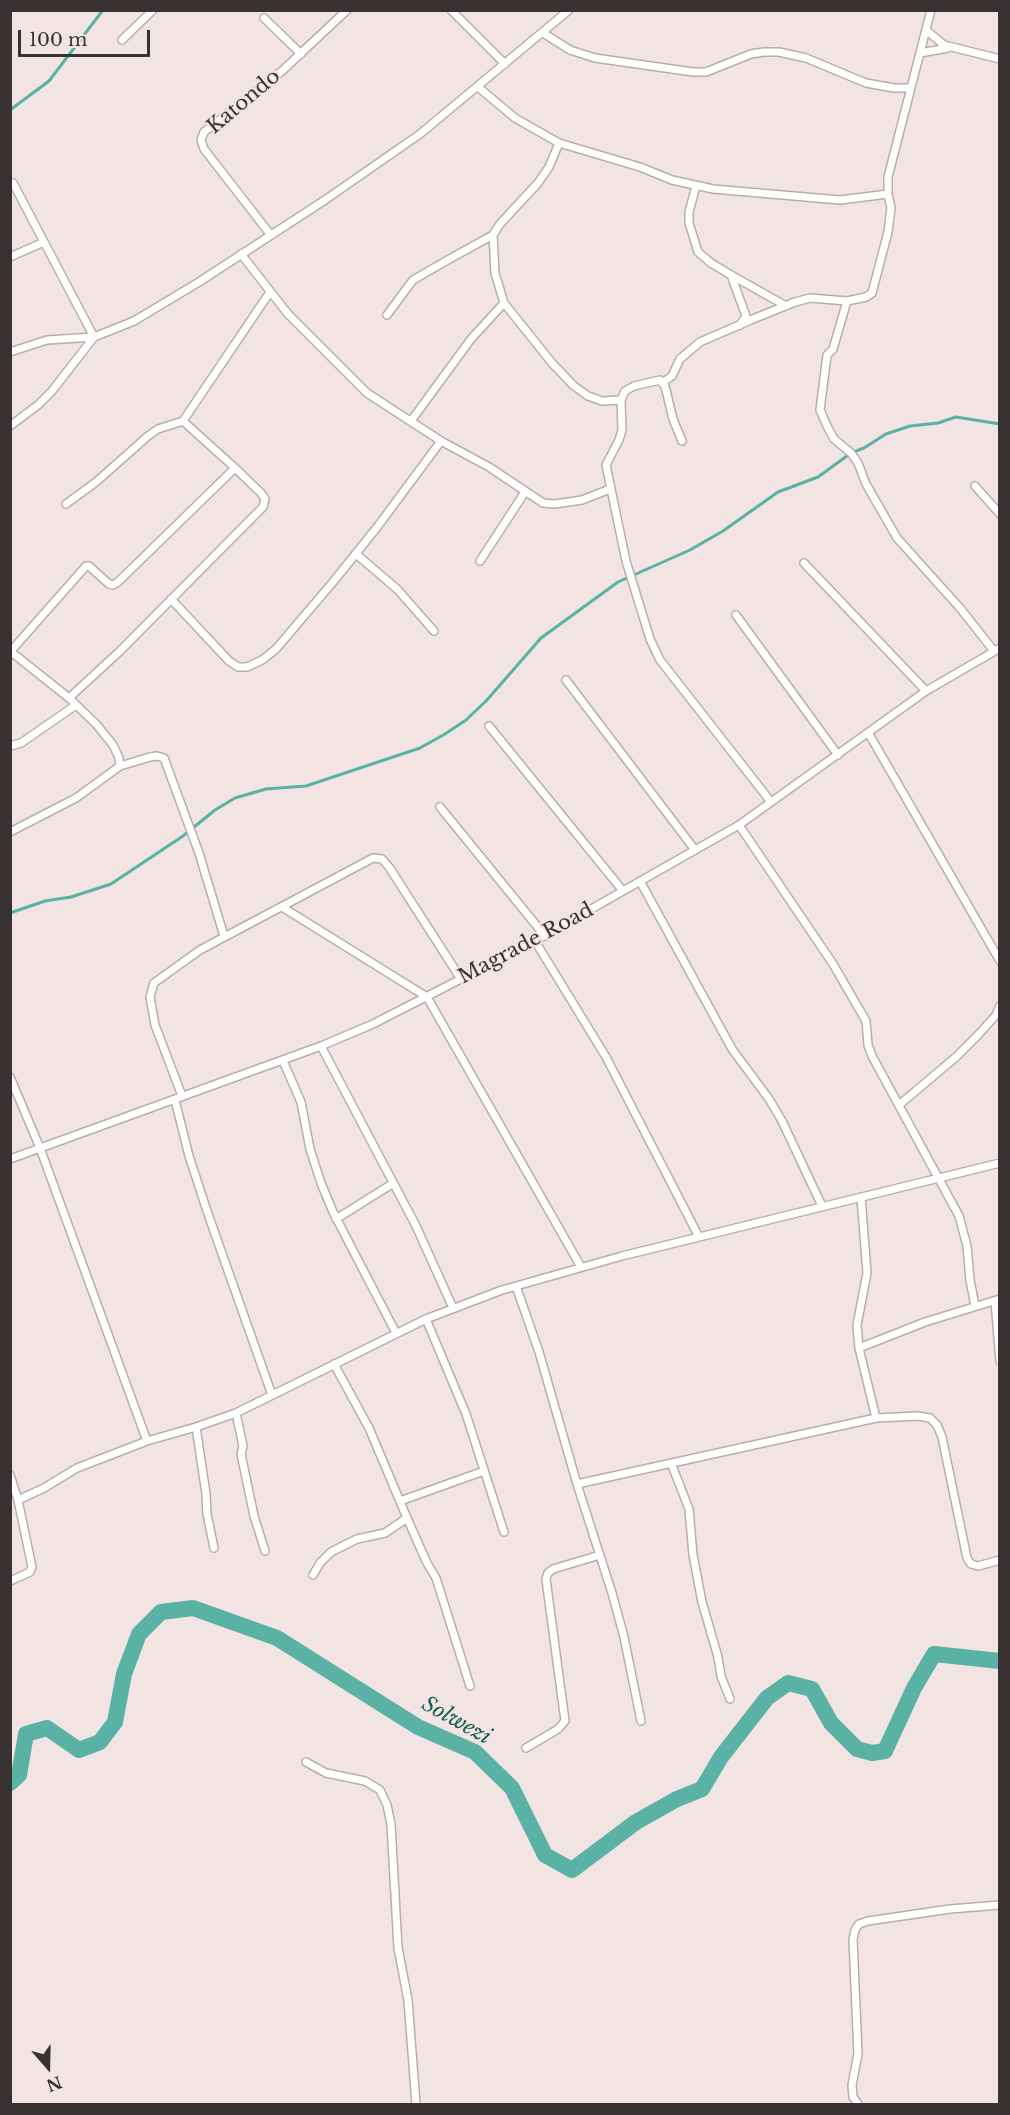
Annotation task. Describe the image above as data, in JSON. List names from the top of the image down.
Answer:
{
  "streets": {
    "street": ["Katondo", "Magrade Road"]
  },
  "water": ["Solwezi"],
  "scale_bar": "100 m",
  "north": "bottom"
}
